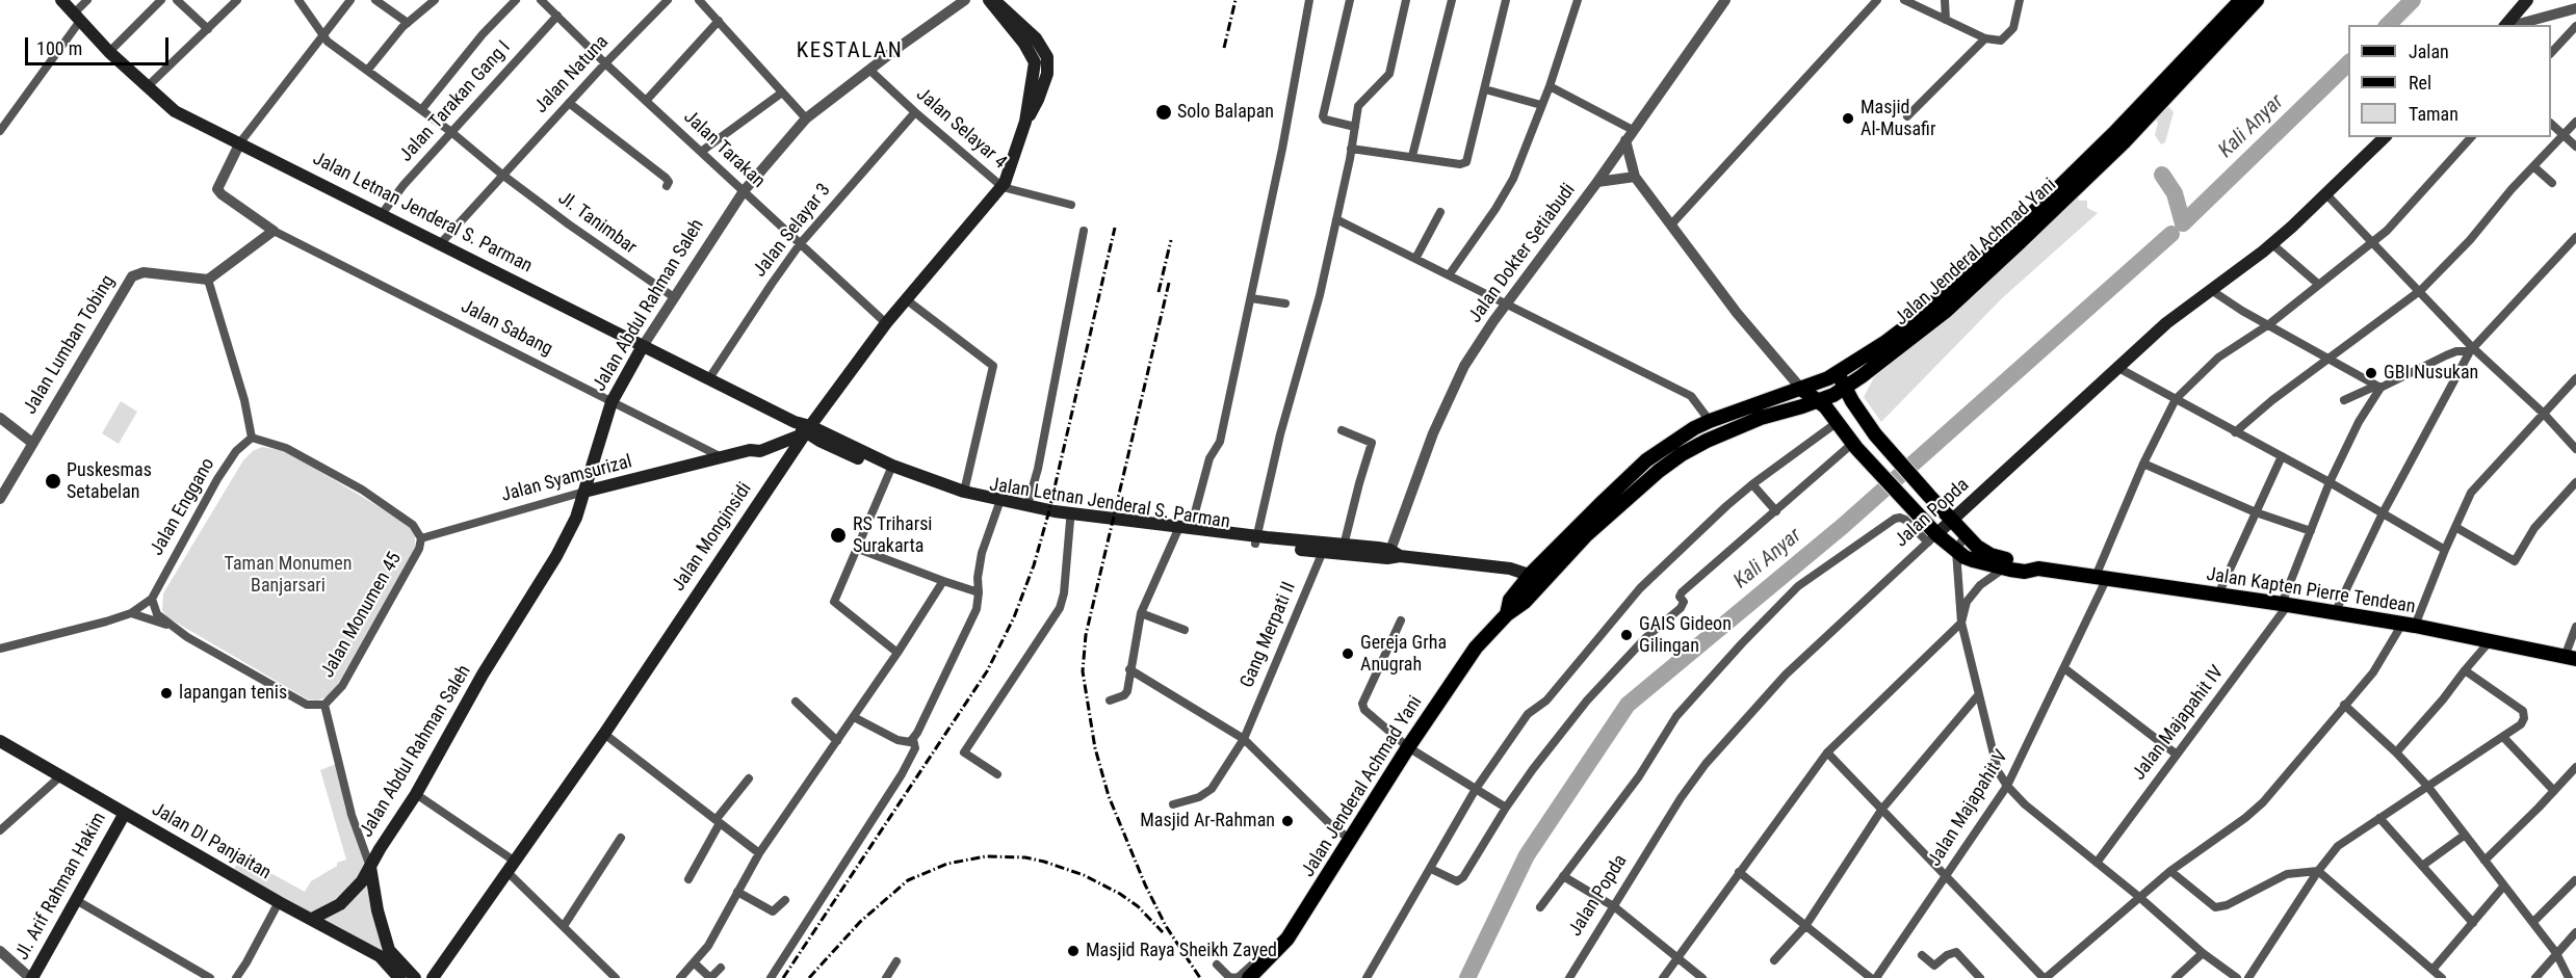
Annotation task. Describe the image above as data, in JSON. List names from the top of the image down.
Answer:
{
  "streets": {
    "main road": [
      "Jalan Letnan Jenderal S. Parman",
      "Jalan Jenderal Achmad Yani",
      "Jalan Abdul Rahman Saleh",
      "Jalan Syamsurizal",
      "Jalan Popda",
      "Jalan Monginsidi",
      "Jalan Kapten Pierre Tendean",
      "Jalan DI Panjaitan",
      "Jl. Arif Rahman Hakim"
    ],
    "street": [
      "Jalan Natuna",
      "Jalan Tarakan Gang I",
      "Jalan Selayar 4",
      "Jalan Tarakan",
      "Jl. Tanimbar",
      "Jalan Selayar 3",
      "Jalan Dokter Setiabudi",
      "Jalan Sabang",
      "Jalan Lumban Tobing",
      "Jalan Enggano",
      "Jalan Monumen 45",
      "Gang Merpati II",
      "Jalan Majapahit IV",
      "Jalan Majapahit V"
    ]
  },
  "crossings": [
    ["Jalan Natuna", "Jalan Tarakan"],
    ["Jalan Natuna", "Jalan Letnan Jenderal S. Parman"],
    ["Jalan Natuna", "Jl. Tanimbar"],
    ["Jalan Tarakan Gang I", "Jalan Tarakan"],
    ["Jalan Tarakan Gang I", "Jalan Letnan Jenderal S. Parman"],
    ["Jalan Tarakan Gang I", "Jl. Tanimbar"],
    ["Jalan Selayar 4", "Jalan Selayar 3"],
    ["Jalan Selayar 4", "Jalan Abdul Rahman Saleh"],
    ["Jalan Selayar 4", "Jalan Monginsidi"],
    ["Jalan Tarakan", "Jalan Selayar 3"],
    ["Jalan Tarakan", "Jalan Abdul Rahman Saleh"],
    ["Jalan Tarakan", "Jalan Monginsidi"],
    ["Jalan Letnan Jenderal S. Parman", "Jalan Selayar 3"],
    ["Jalan Letnan Jenderal S. Parman", "Jalan Jenderal Achmad Yani"],
    ["Jalan Letnan Jenderal S. Parman", "Jalan Dokter Setiabudi"],
    ["Jalan Letnan Jenderal S. Parman", "Jalan Abdul Rahman Saleh"],
    ["Jalan Letnan Jenderal S. Parman", "Jalan Syamsurizal"],
    ["Jalan Letnan Jenderal S. Parman", "Jalan Monginsidi"],
    ["Jalan Letnan Jenderal S. Parman", "Gang Merpati II"],
    ["Jl. Tanimbar", "Jalan Abdul Rahman Saleh"],
    ["Jalan Jenderal Achmad Yani", "Jalan Kapten Pierre Tendean"],
    ["Jalan Abdul Rahman Saleh", "Jalan Sabang"],
    ["Jalan Abdul Rahman Saleh", "Jalan Syamsurizal"],
    ["Jalan Abdul Rahman Saleh", "Jalan DI Panjaitan"],
    ["Jalan Sabang", "Jalan Syamsurizal"],
    ["Jalan Syamsurizal", "Jalan Monginsidi"],
    ["Jalan Syamsurizal", "Jalan Monumen 45"],
    ["Jalan Popda", "Jalan Kapten Pierre Tendean"],
    ["Jalan Kapten Pierre Tendean", "Jalan Majapahit IV"],
    ["Jalan Kapten Pierre Tendean", "Jalan Majapahit V"],
    ["Jalan DI Panjaitan", "Jl. Arif Rahman Hakim"]
  ],
  "districts": ["KESTALAN"],
  "water": ["Kali Anyar"],
  "parks": ["Taman Monumen Banjarsari"],
  "places": [
    "Solo Balapan",
    "Masjid Al-Musafir",
    "GBI Nusukan",
    "Puskesmas Setabelan",
    "RS Triharsi Surakarta",
    "GAIS Gideon Gilingan",
    "Gereja Grha Anugrah",
    "lapangan tenis",
    "Masjid Ar-Rahman",
    "Masjid Raya Sheikh Zayed"
  ],
  "legend": ["Jalan", "Rel", "Taman"],
  "scale_bar": "100 m"
}
